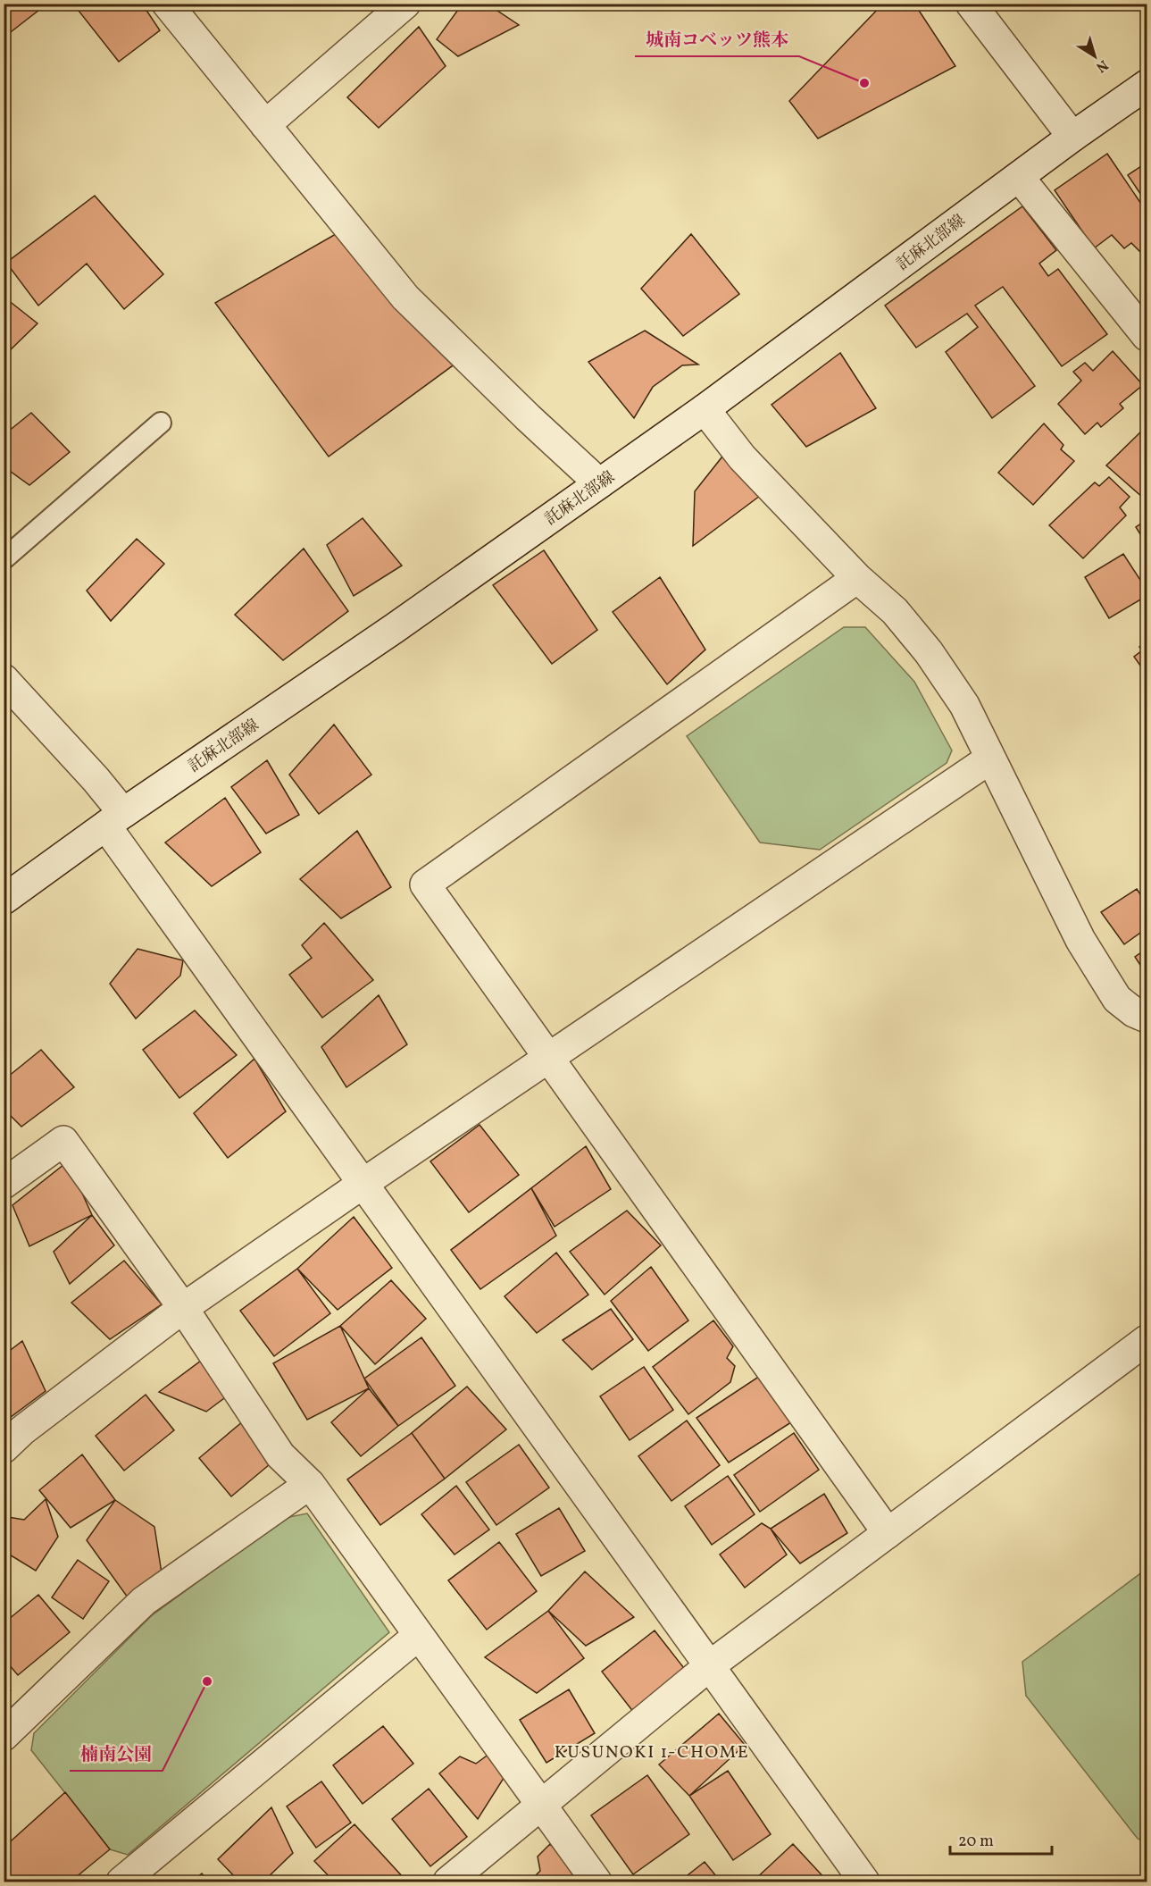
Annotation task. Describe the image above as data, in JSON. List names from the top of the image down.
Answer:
{
  "streets": {
    "street": ["託麻北部線"]
  },
  "districts": ["KUSUNOKI 1-CHOME"],
  "places": ["城南コベッツ熊本", "楠南公園"],
  "scale_bar": "20 m",
  "north": "bottom right"
}
